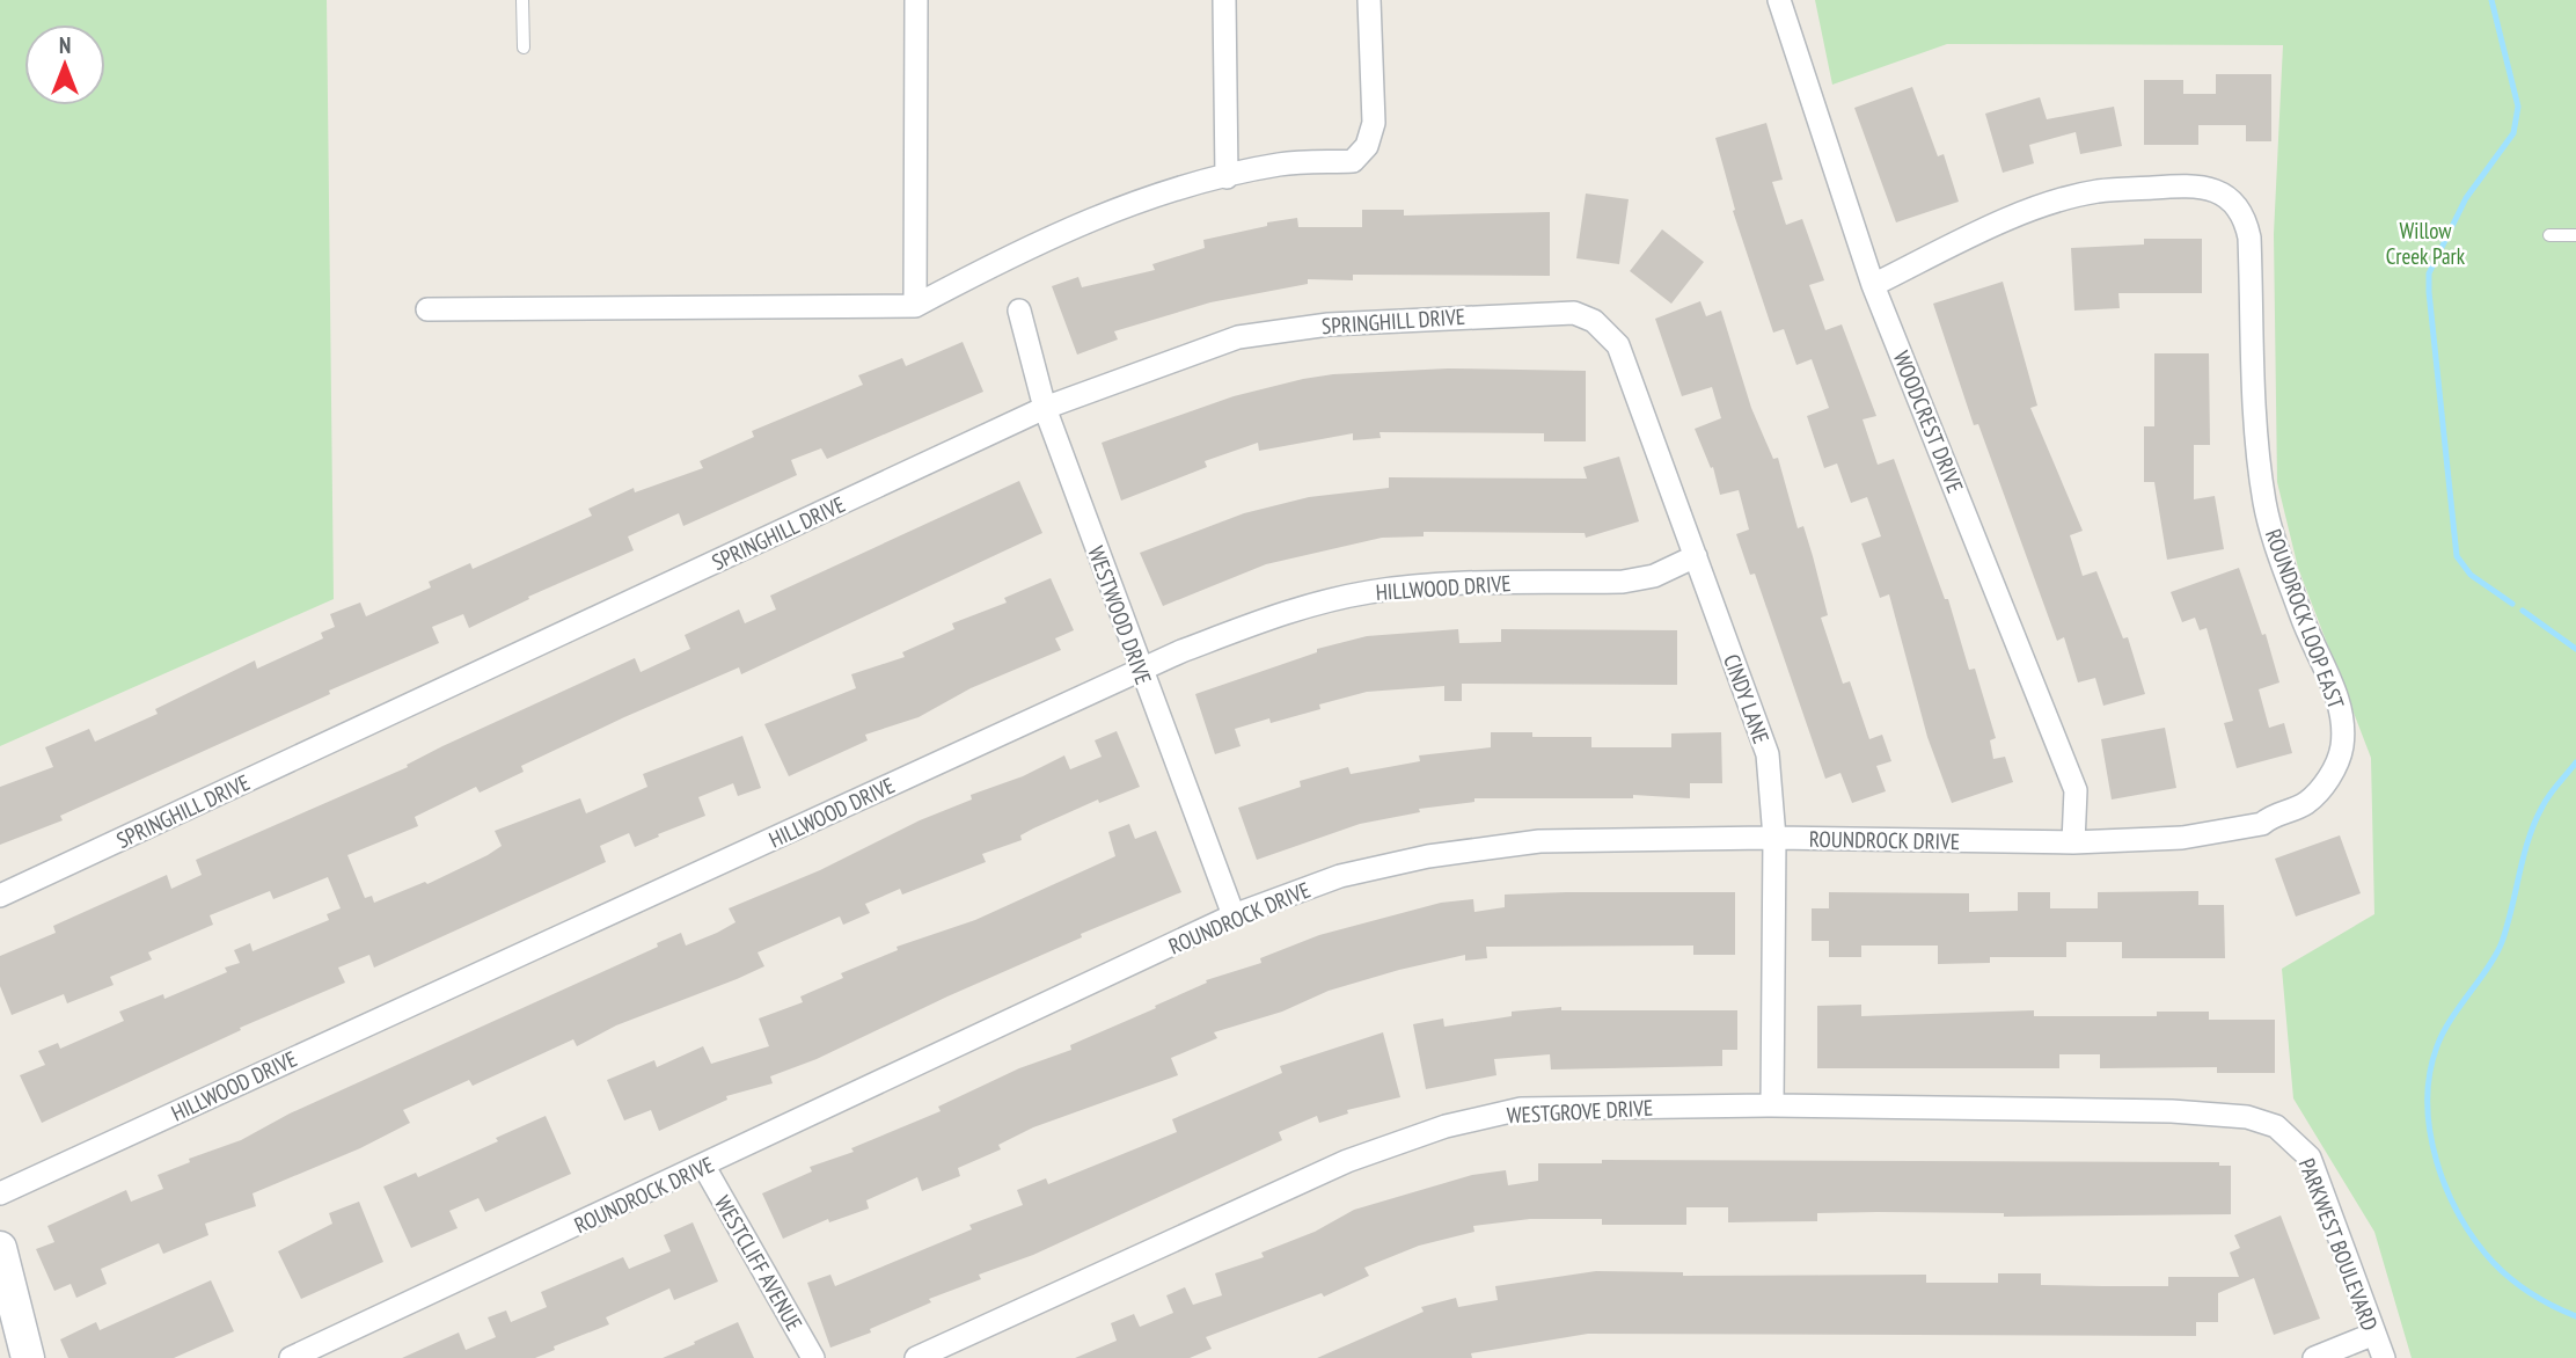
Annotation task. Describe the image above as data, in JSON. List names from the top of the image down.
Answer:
{
  "streets": {
    "street": [
      "SPRINGHILL DRIVE",
      "WOODCREST DRIVE",
      "HILLWOOD DRIVE",
      "WESTWOOD DRIVE",
      "ROUNDROCK LOOP EAST",
      "CINDY LANE",
      "ROUNDROCK DRIVE",
      "WESTGROVE DRIVE",
      "PARKWEST BOULEVARD",
      "WESTCLIFF AVENUE"
    ]
  },
  "crossings": [
    ["SPRINGHILL DRIVE", "WESTWOOD DRIVE"],
    ["SPRINGHILL DRIVE", "CINDY LANE"],
    ["WOODCREST DRIVE", "ROUNDROCK LOOP EAST"],
    ["WOODCREST DRIVE", "ROUNDROCK DRIVE"],
    ["HILLWOOD DRIVE", "WESTWOOD DRIVE"],
    ["HILLWOOD DRIVE", "CINDY LANE"],
    ["WESTWOOD DRIVE", "ROUNDROCK DRIVE"],
    ["ROUNDROCK LOOP EAST", "ROUNDROCK DRIVE"],
    ["CINDY LANE", "ROUNDROCK DRIVE"],
    ["CINDY LANE", "WESTGROVE DRIVE"],
    ["ROUNDROCK DRIVE", "WESTCLIFF AVENUE"],
    ["WESTGROVE DRIVE", "PARKWEST BOULEVARD"]
  ],
  "parks": ["Willow Creek Park"],
  "north": "top"
}
